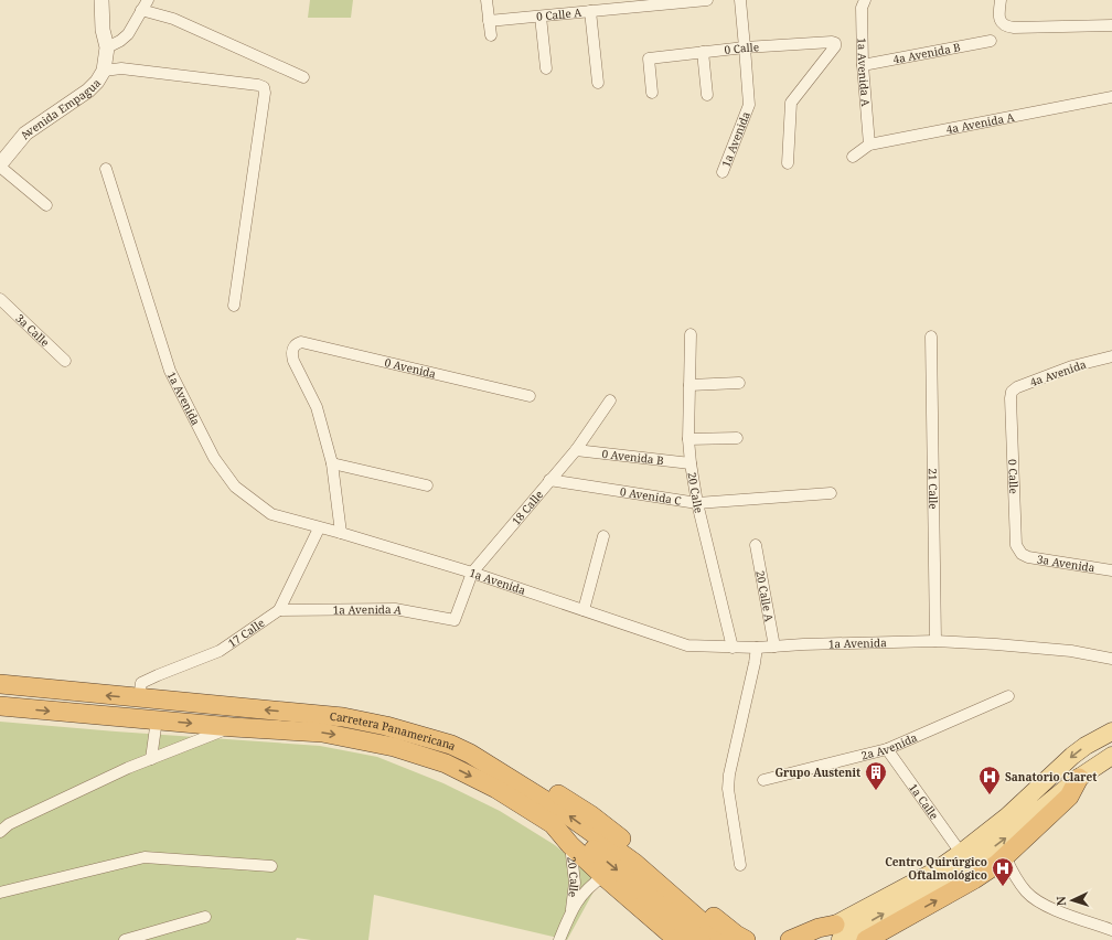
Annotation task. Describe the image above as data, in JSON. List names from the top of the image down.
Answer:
{
  "streets": {
    "highway": ["Carretera Panamericana"],
    "street": [
      "0 Calle A",
      "0 Calle",
      "4a Avenida B",
      "1a Avenida A",
      "Avenida Empagua",
      "4a Avenida A",
      "1a Avenida",
      "3a Calle",
      "0 Avenida",
      "4a Avenida",
      "0 Avenida B",
      "21 Calle",
      "20 Calle",
      "0 Avenida C",
      "18 Calle",
      "3a Avenida",
      "20 Calle A",
      "17 Calle",
      "2a Avenida",
      "1a Calle"
    ]
  },
  "crossings": [
    ["0 Calle", "1a Avenida"],
    ["0 Calle", "4a Avenida"],
    ["0 Calle", "3a Avenida"],
    ["4a Avenida B", "1a Avenida A"],
    ["1a Avenida A", "4a Avenida A"],
    ["1a Avenida A", "18 Calle"],
    ["1a Avenida A", "17 Calle"],
    ["1a Avenida", "21 Calle"],
    ["1a Avenida", "20 Calle"],
    ["1a Avenida", "18 Calle"],
    ["1a Avenida", "20 Calle A"],
    ["1a Avenida", "17 Calle"],
    ["0 Avenida B", "20 Calle"],
    ["0 Avenida B", "18 Calle"],
    ["20 Calle", "0 Avenida C"],
    ["20 Calle", "Carretera Panamericana"],
    ["0 Avenida C", "18 Calle"],
    ["17 Calle", "Carretera Panamericana"],
    ["2a Avenida", "1a Calle"]
  ],
  "places": {
    "building": ["Grupo Austenit"],
    "hospital": ["Sanatorio Claret", "Centro Quirúrgico Oftalmológico"]
  },
  "north": "left"
}
